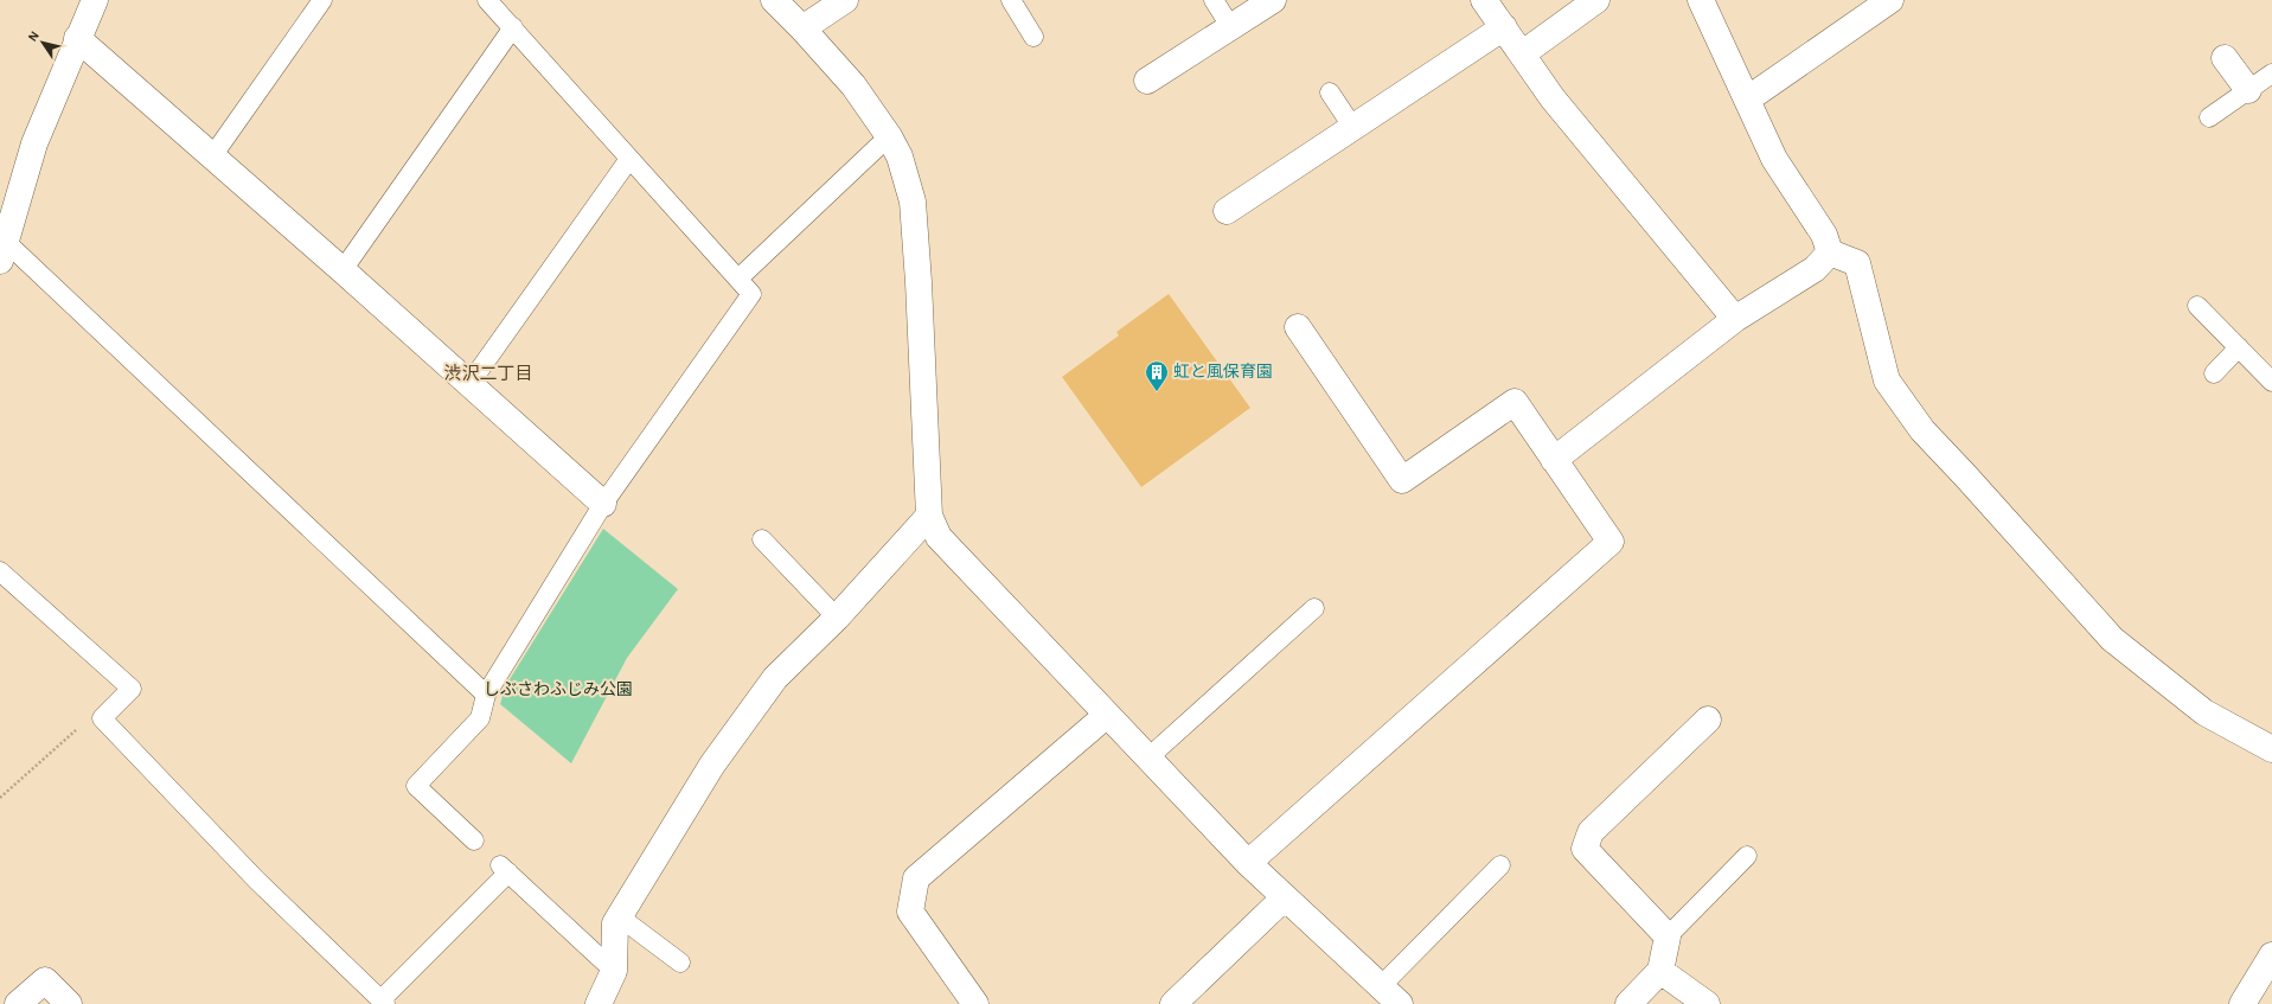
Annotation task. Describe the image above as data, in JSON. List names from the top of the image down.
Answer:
{
  "districts": ["渋沢二丁目"],
  "parks": ["しぶさわふじみ公園"],
  "places": {
    "building": ["虹と風保育園"]
  },
  "north": "top left"
}
